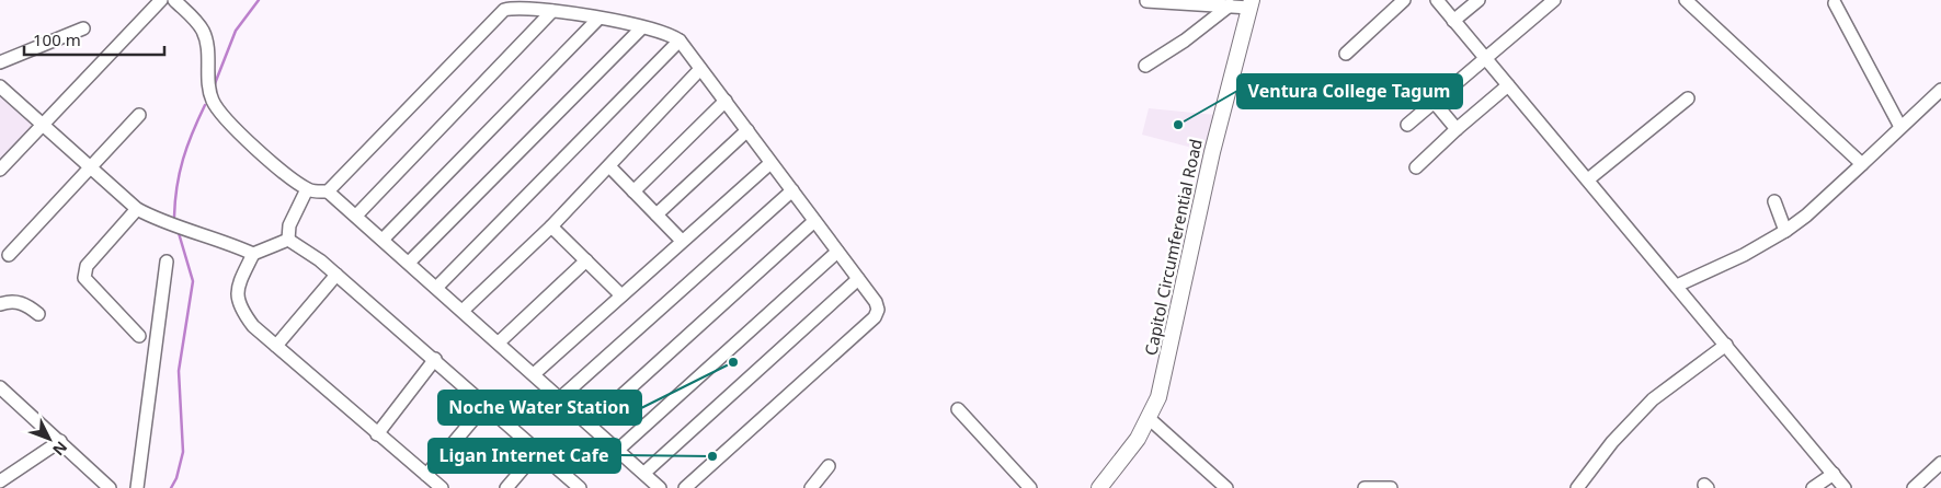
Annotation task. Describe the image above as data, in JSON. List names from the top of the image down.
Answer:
{
  "streets": {
    "main road": ["Capitol Circumferential Road"]
  },
  "places": ["Ventura College Tagum", "Noche Water Station", "Ligan Internet Cafe"],
  "scale_bar": "100 m",
  "north": "bottom right"
}
